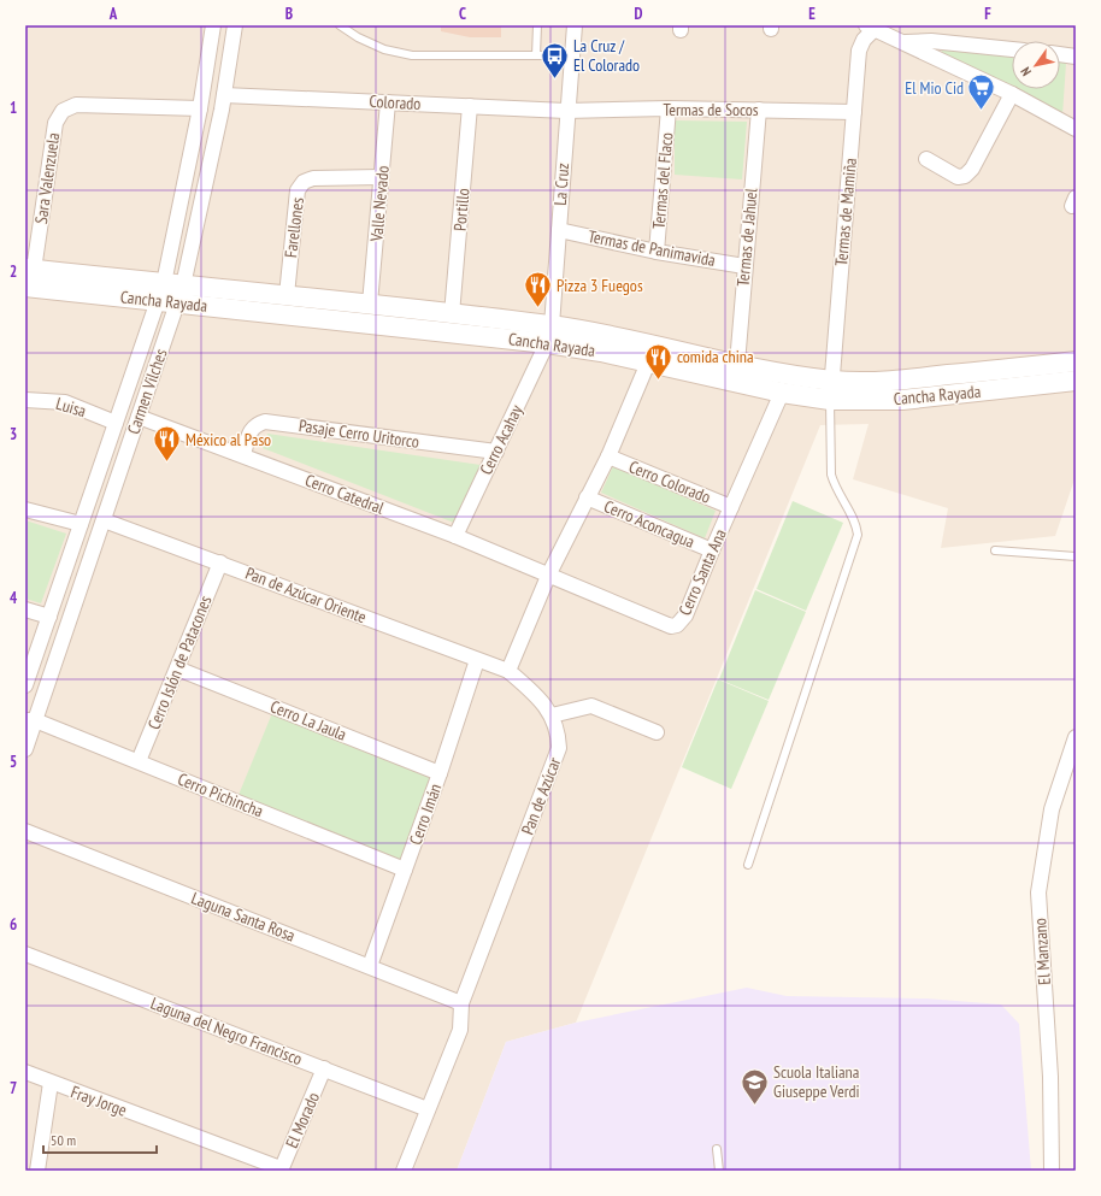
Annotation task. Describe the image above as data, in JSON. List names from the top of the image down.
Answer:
{
  "streets": {
    "street": [
      "Colorado",
      "Termas de Socos",
      "Sara Valenzuela",
      "Termas del Flaco",
      "La Cruz",
      "Valle Nevado",
      "Portillo",
      "Termas de Mamiña",
      "Farellones",
      "Termas de Jahuel",
      "Termas de Panimavida",
      "Cancha Rayada",
      "Carmen Vilches",
      "Luisa",
      "Pasaje Cerro Uritorco",
      "Cerro Acahay",
      "Cerro Colorado",
      "Cerro Catedral",
      "Cerro Aconcagua",
      "Cerro Santa Ana",
      "Pan de Azúcar Oriente",
      "Cerro Islón de Patacones",
      "Cerro La Jaula",
      "Cerro Pichincha",
      "Pan de Azúcar",
      "Cerro Imán",
      "Laguna Santa Rosa",
      "El Manzano",
      "Laguna del Negro Francisco",
      "Fray Jorge",
      "El Morado"
    ]
  },
  "crossings": [
    ["Colorado", "Termas de Socos"],
    ["Colorado", "La Cruz"],
    ["Colorado", "Valle Nevado"],
    ["Colorado", "Portillo"],
    ["Colorado", "Carmen Vilches"],
    ["Termas de Socos", "Termas del Flaco"],
    ["Termas de Socos", "La Cruz"],
    ["Termas de Socos", "Termas de Mamiña"],
    ["Termas de Socos", "Termas de Jahuel"],
    ["Sara Valenzuela", "Cancha Rayada"],
    ["Sara Valenzuela", "Carmen Vilches"],
    ["Termas del Flaco", "Termas de Panimavida"],
    ["La Cruz", "Termas de Panimavida"],
    ["La Cruz", "Cancha Rayada"],
    ["La Cruz", "Cerro Acahay"],
    ["Valle Nevado", "Farellones"],
    ["Valle Nevado", "Cancha Rayada"],
    ["Portillo", "Cancha Rayada"],
    ["Termas de Mamiña", "Cancha Rayada"],
    ["Farellones", "Cancha Rayada"],
    ["Termas de Jahuel", "Termas de Panimavida"],
    ["Termas de Jahuel", "Cancha Rayada"],
    ["Cancha Rayada", "Carmen Vilches"],
    ["Cancha Rayada", "Cerro Acahay"],
    ["Cancha Rayada", "Cerro Santa Ana"],
    ["Carmen Vilches", "Luisa"],
    ["Carmen Vilches", "Cerro Catedral"],
    ["Carmen Vilches", "Pan de Azúcar Oriente"],
    ["Carmen Vilches", "Cerro Pichincha"],
    ["Pasaje Cerro Uritorco", "Cerro Acahay"],
    ["Pasaje Cerro Uritorco", "Cerro Catedral"],
    ["Cerro Acahay", "Cerro Catedral"],
    ["Cerro Colorado", "Cerro Santa Ana"],
    ["Cerro Catedral", "Cerro Santa Ana"],
    ["Cerro Aconcagua", "Cerro Santa Ana"],
    ["Pan de Azúcar Oriente", "Cerro Islón de Patacones"],
    ["Pan de Azúcar Oriente", "Pan de Azúcar"],
    ["Pan de Azúcar Oriente", "Cerro Imán"],
    ["Cerro Islón de Patacones", "Cerro La Jaula"],
    ["Cerro Islón de Patacones", "Cerro Pichincha"],
    ["Cerro La Jaula", "Cerro Imán"],
    ["Cerro Pichincha", "Cerro Imán"],
    ["Pan de Azúcar", "Laguna Santa Rosa"],
    ["Pan de Azúcar", "Laguna del Negro Francisco"],
    ["Cerro Imán", "Laguna Santa Rosa"],
    ["Laguna del Negro Francisco", "El Morado"],
    ["Fray Jorge", "El Morado"]
  ],
  "places": {
    "bus stop": ["La Cruz / El Colorado"],
    "supermarket": ["El Mio Cid"],
    "restaurant": ["Pizza 3 Fuegos", "comida china", "México al Paso"],
    "school or university": ["Scuola Italiana Giuseppe Verdi"]
  },
  "scale_bar": "50 m",
  "north": "bottom left",
  "grid": {
    "columns": [
      "A",
      "B",
      "C",
      "D",
      "E",
      "F"
    ],
    "rows": [
      "1",
      "2",
      "3",
      "4",
      "5",
      "6",
      "7"
    ]
  }
}
